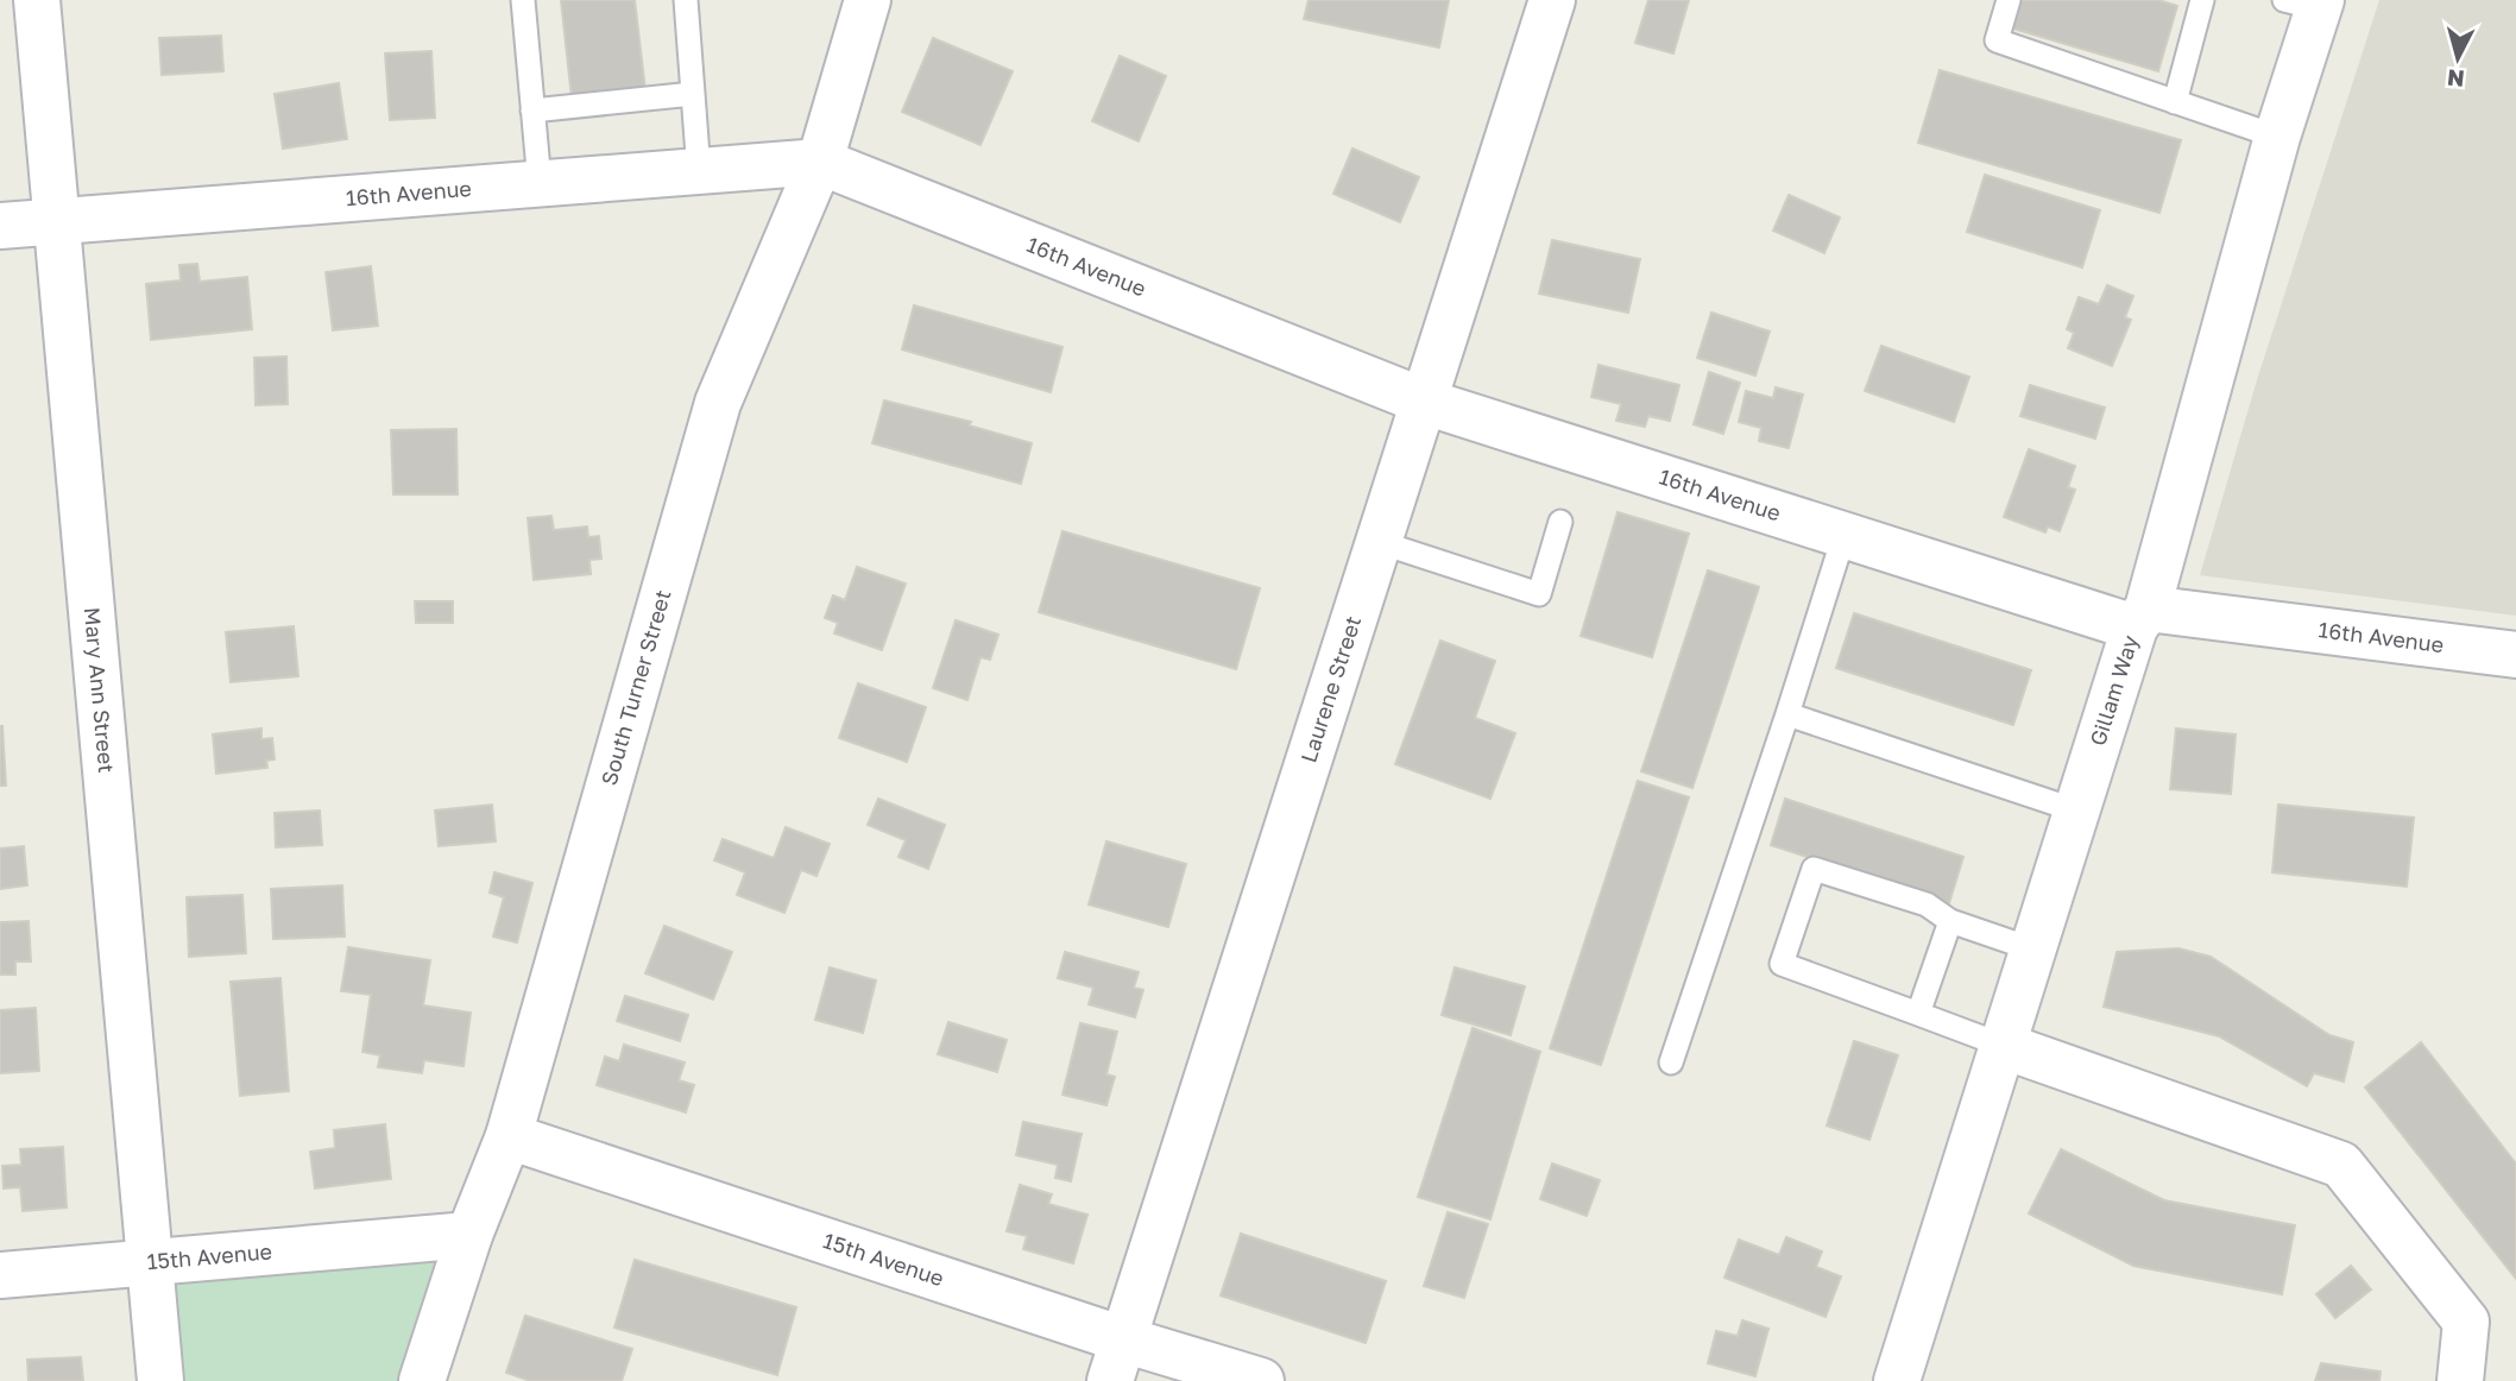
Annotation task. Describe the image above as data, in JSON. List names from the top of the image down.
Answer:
{
  "streets": {
    "street": [
      "16th Avenue",
      "South Turner Street",
      "Mary Ann Street",
      "Laurene Street",
      "Gillam Way",
      "15th Avenue"
    ]
  },
  "crossings": [
    ["16th Avenue", "South Turner Street"],
    ["16th Avenue", "Mary Ann Street"],
    ["16th Avenue", "Laurene Street"],
    ["16th Avenue", "Gillam Way"],
    ["South Turner Street", "15th Avenue"],
    ["Mary Ann Street", "15th Avenue"],
    ["Laurene Street", "15th Avenue"]
  ],
  "north": "bottom"
}
